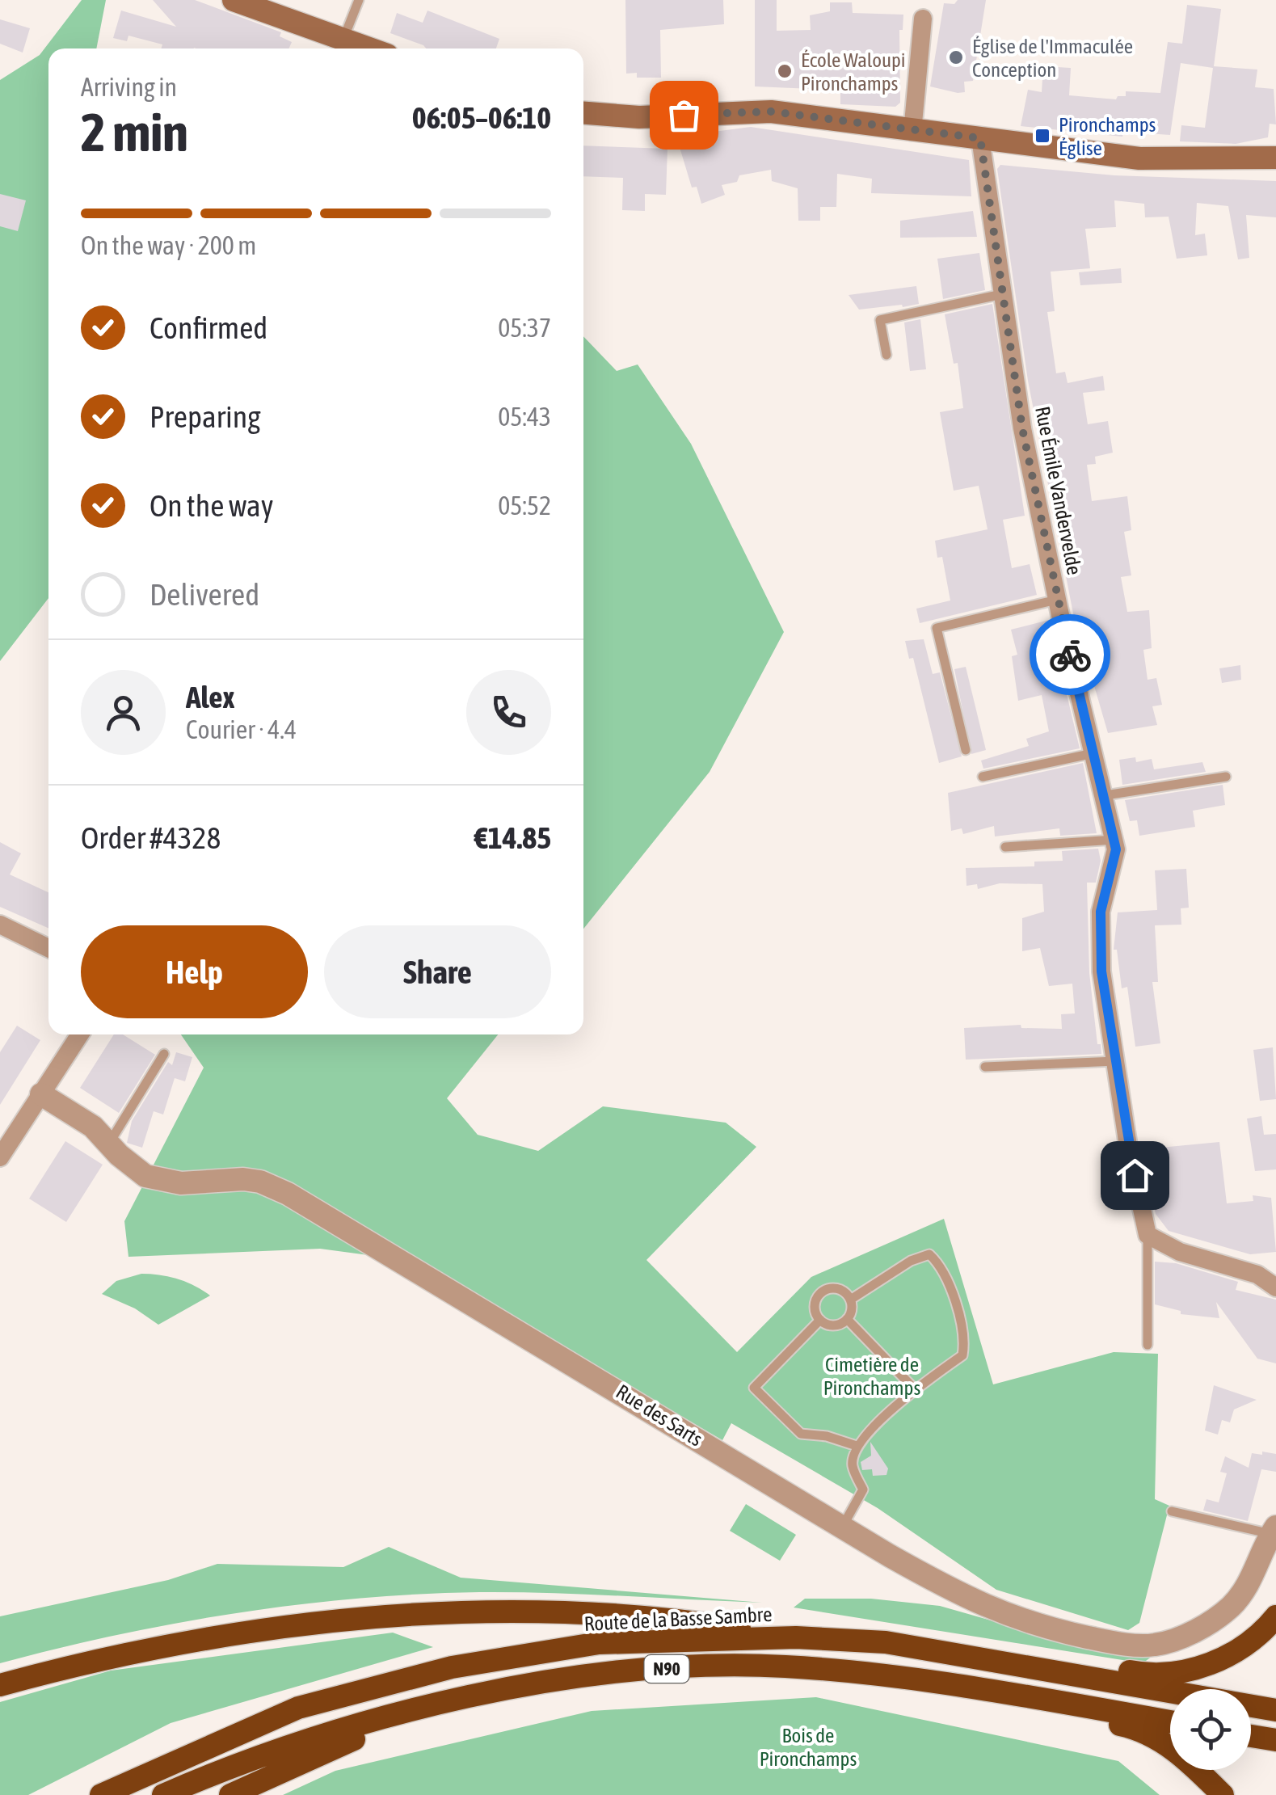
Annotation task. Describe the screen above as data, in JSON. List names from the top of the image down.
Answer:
{
  "streets": {
    "highway": ["Route de la Basse Sambre", "N90"],
    "street": ["Rue Émile Vandervelde", "Rue des Sarts"]
  },
  "parks": ["Cimetière de Pironchamps", "Bois de Pironchamps"],
  "places": {
    "other": ["Église de l'Immaculée Conception", "École Waloupi Pironchamps"],
    "transit": ["Pironchamps Église"]
  },
  "page": {
    "heading": ["2 min", "Arriving in", "06:05–06:10"],
    "panel": [
      "Alex",
      "Courier · 4.4",
      "Order #4328",
      "€14.85"
    ],
    "bar": "On the way · 200 m",
    "list": [
      ["Confirmed", "05:37"],
      ["Preparing", "05:43"],
      ["On the way", "05:52"],
      "Delivered"
    ],
    "buttons": ["Help", "Share"]
  }
}
